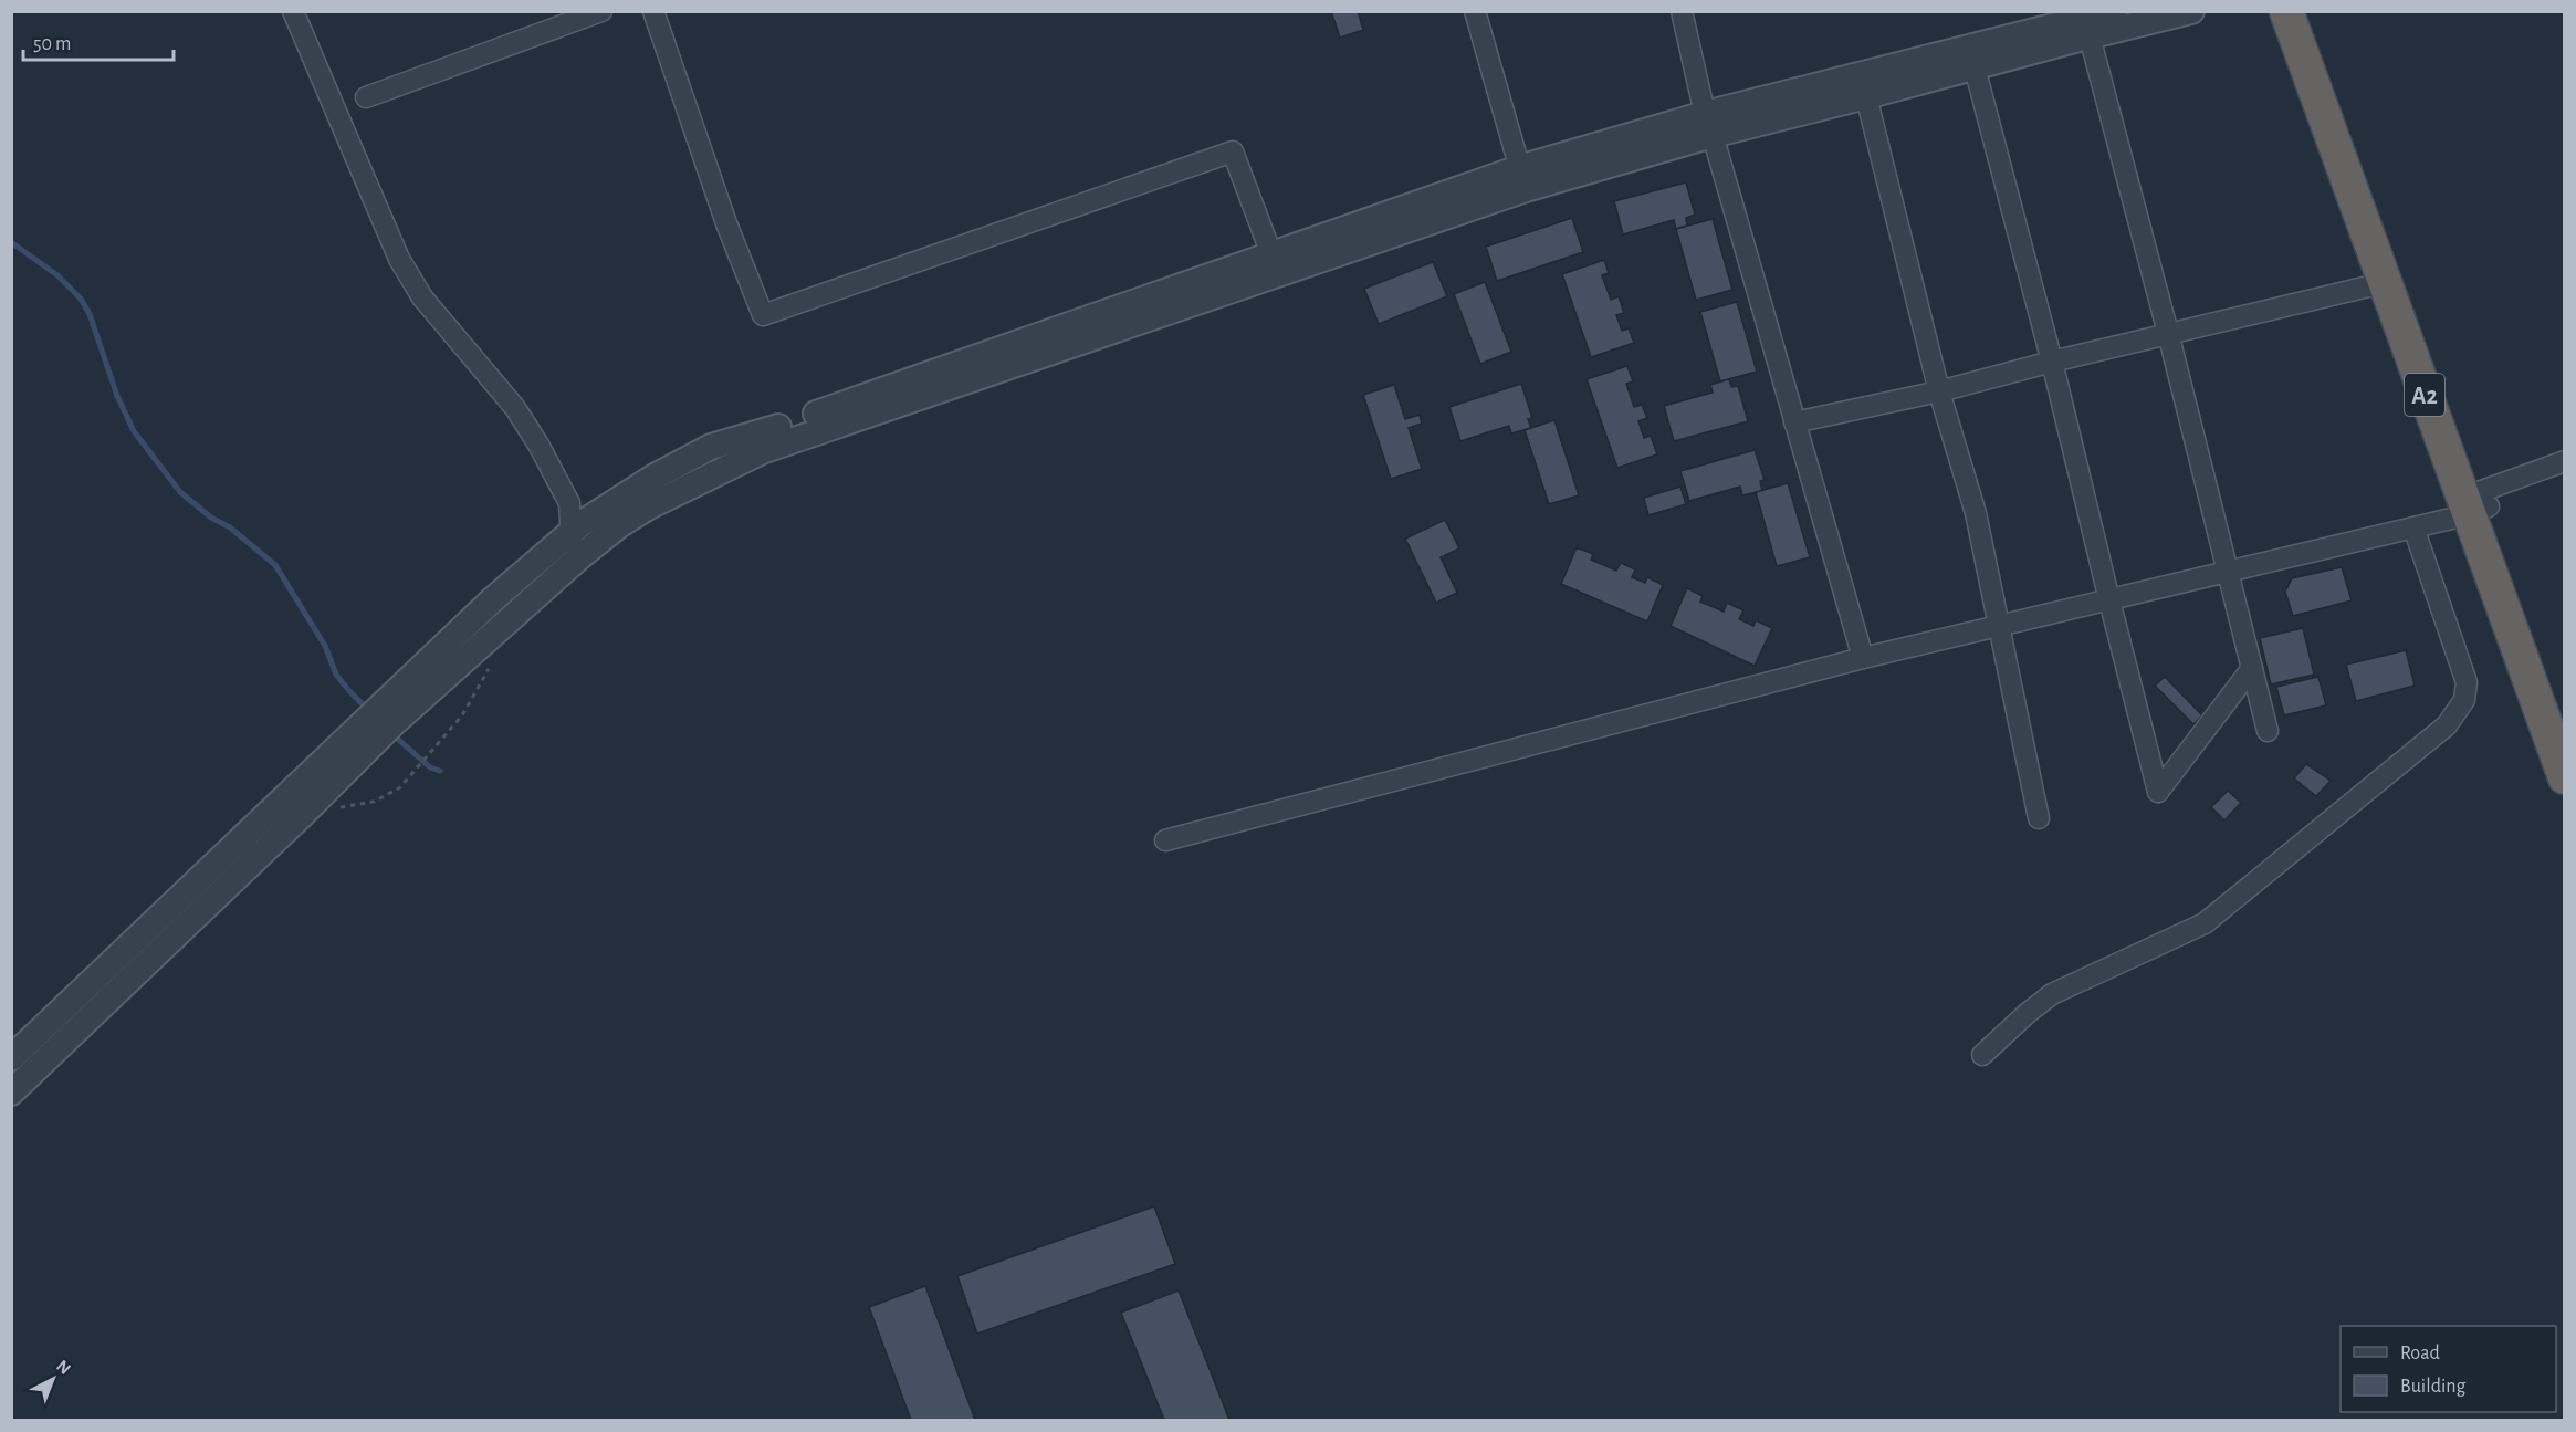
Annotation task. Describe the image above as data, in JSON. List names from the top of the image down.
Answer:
{
  "streets": {
    "highway": ["A2"]
  },
  "legend": ["Road", "Building"],
  "scale_bar": "50 m",
  "north": "top right"
}
